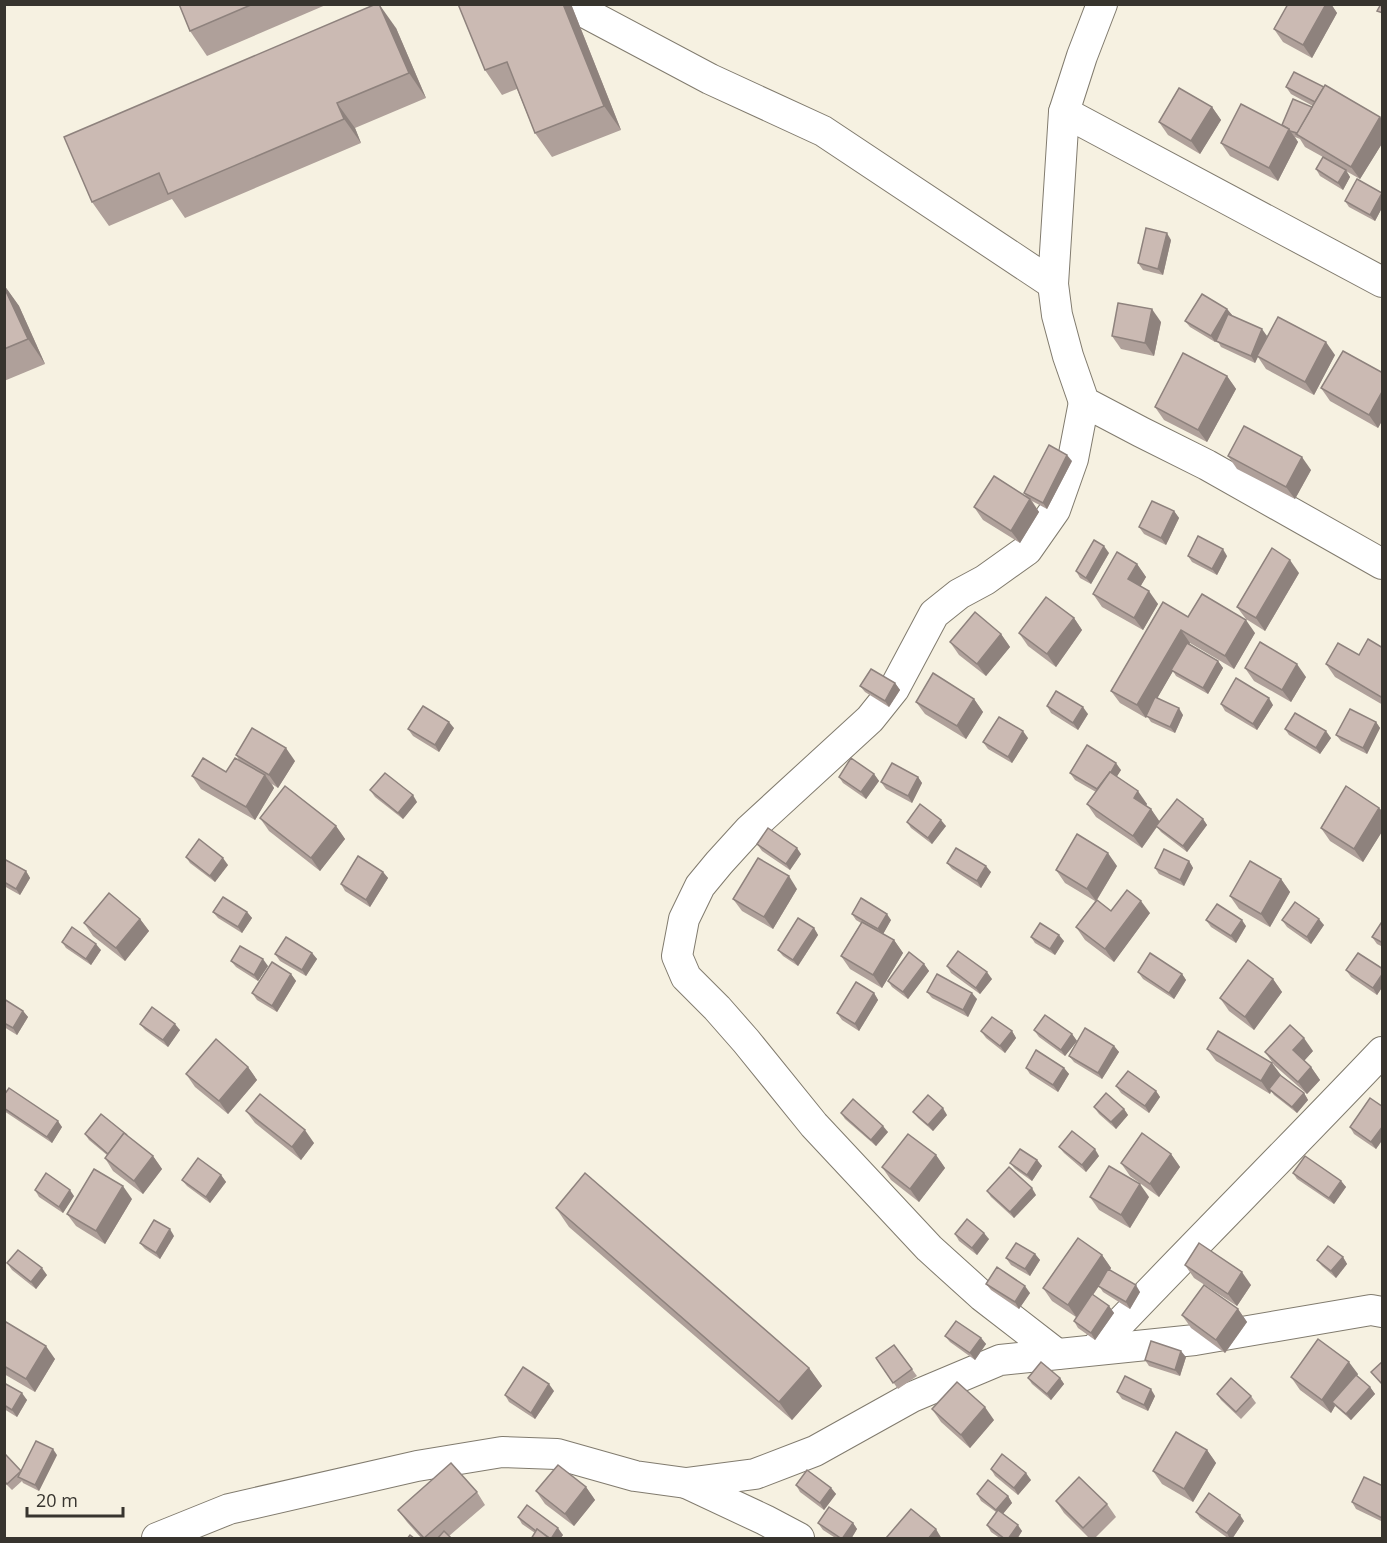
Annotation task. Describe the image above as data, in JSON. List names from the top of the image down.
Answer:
{
  "scale_bar": "20 m"
}
